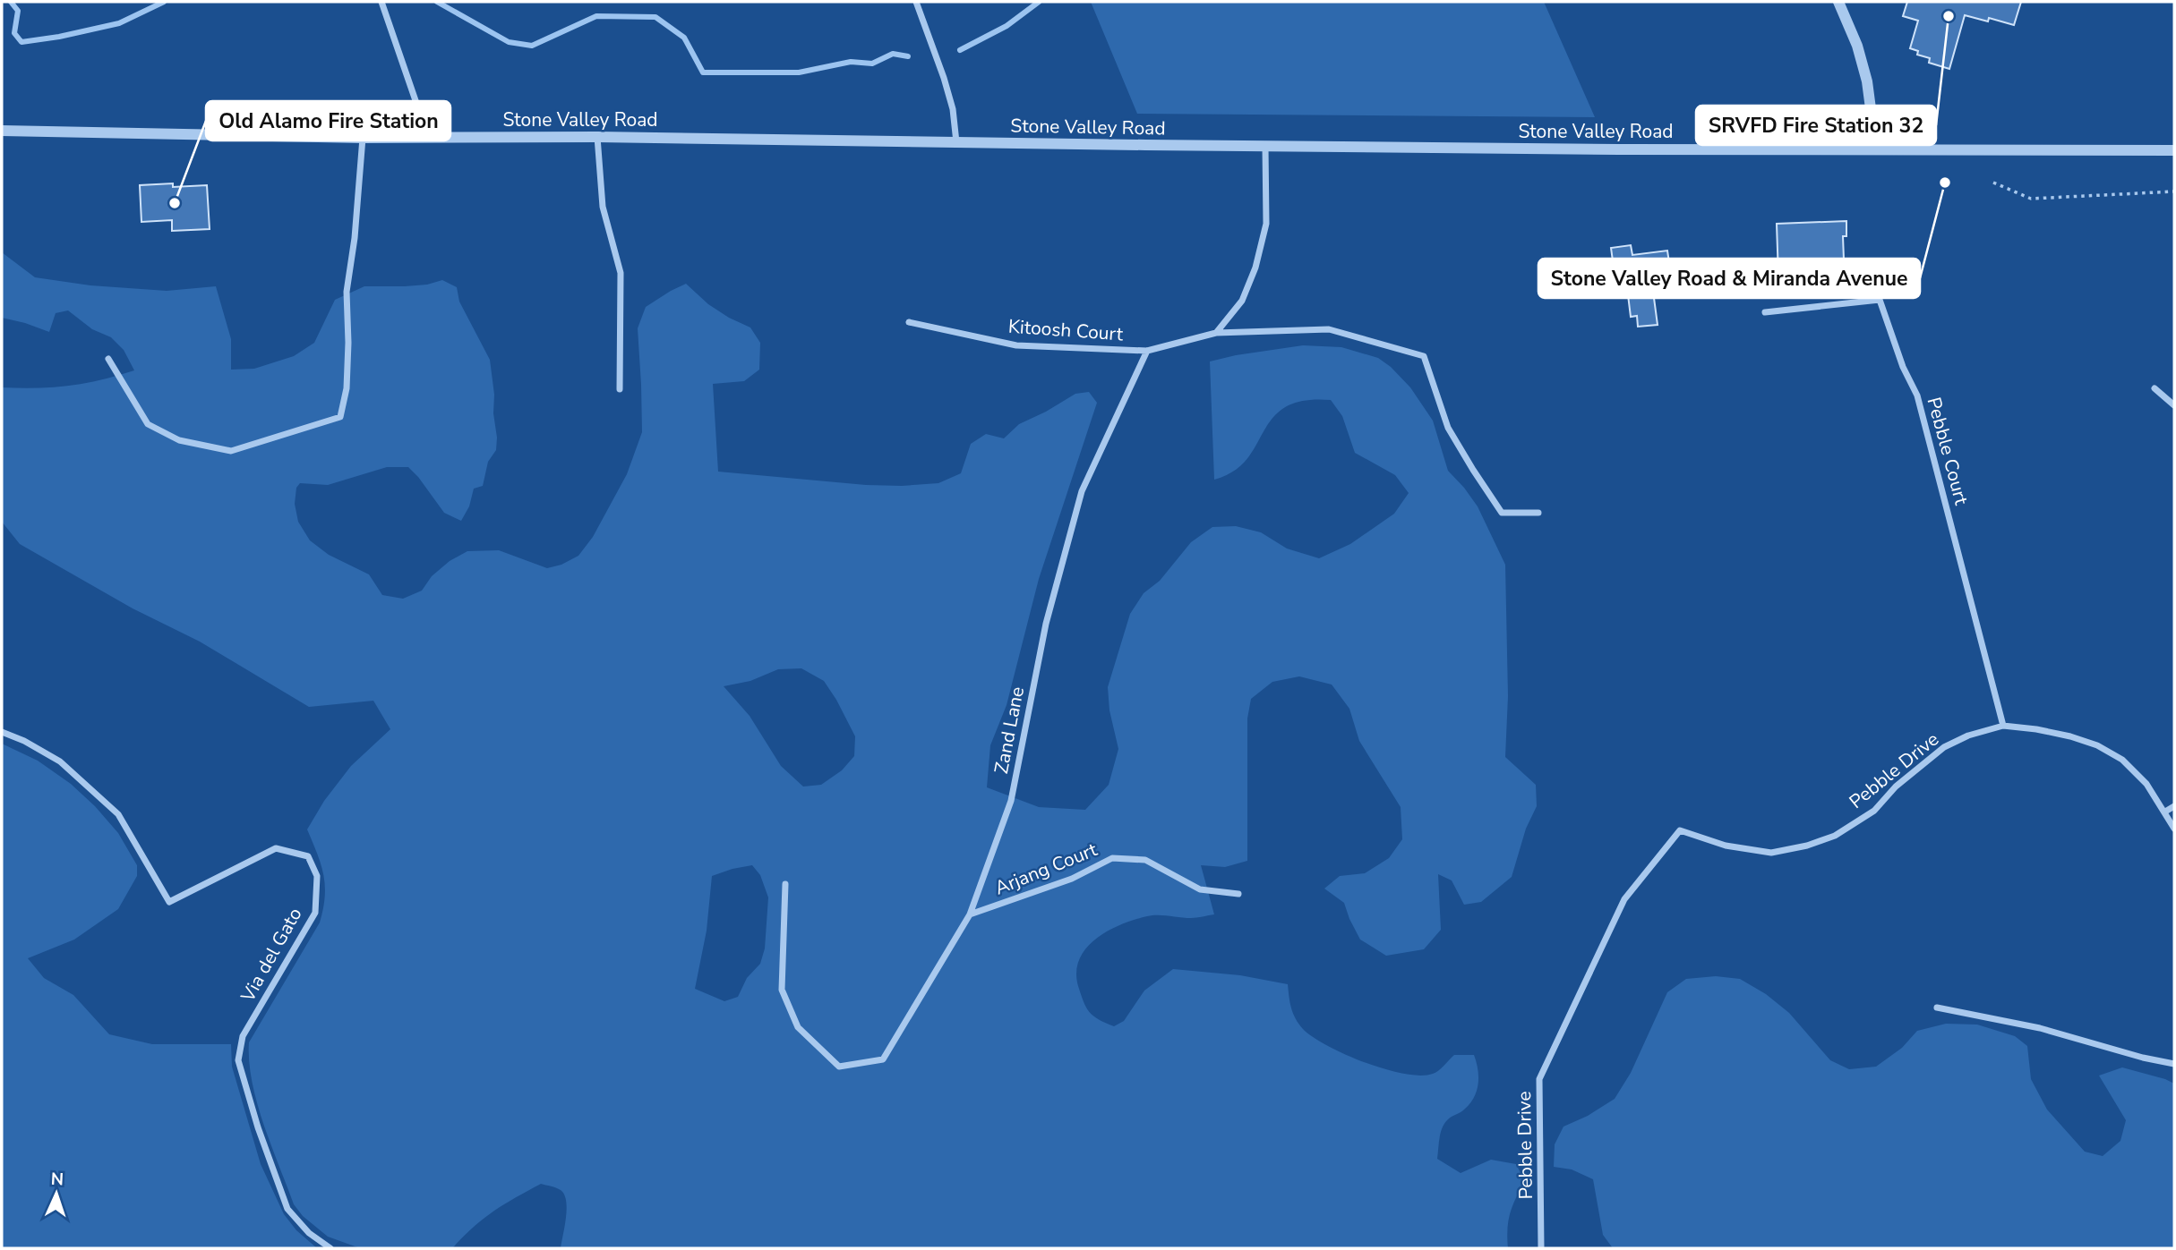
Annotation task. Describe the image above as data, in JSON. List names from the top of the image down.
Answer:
{
  "streets": {
    "street": [
      "Stone Valley Road",
      "Kitoosh Court",
      "Pebble Court",
      "Zand Lane",
      "Pebble Drive",
      "Arjang Court",
      "Via del Gato"
    ]
  },
  "crossings": [
    ["Kitoosh Court", "Zand Lane"],
    ["Pebble Court", "Pebble Drive"],
    ["Zand Lane", "Arjang Court"]
  ],
  "places": ["SRVFD Fire Station 32", "Stone Valley Road & Miranda Avenue", "Old Alamo Fire Station"],
  "north": "top"
}
